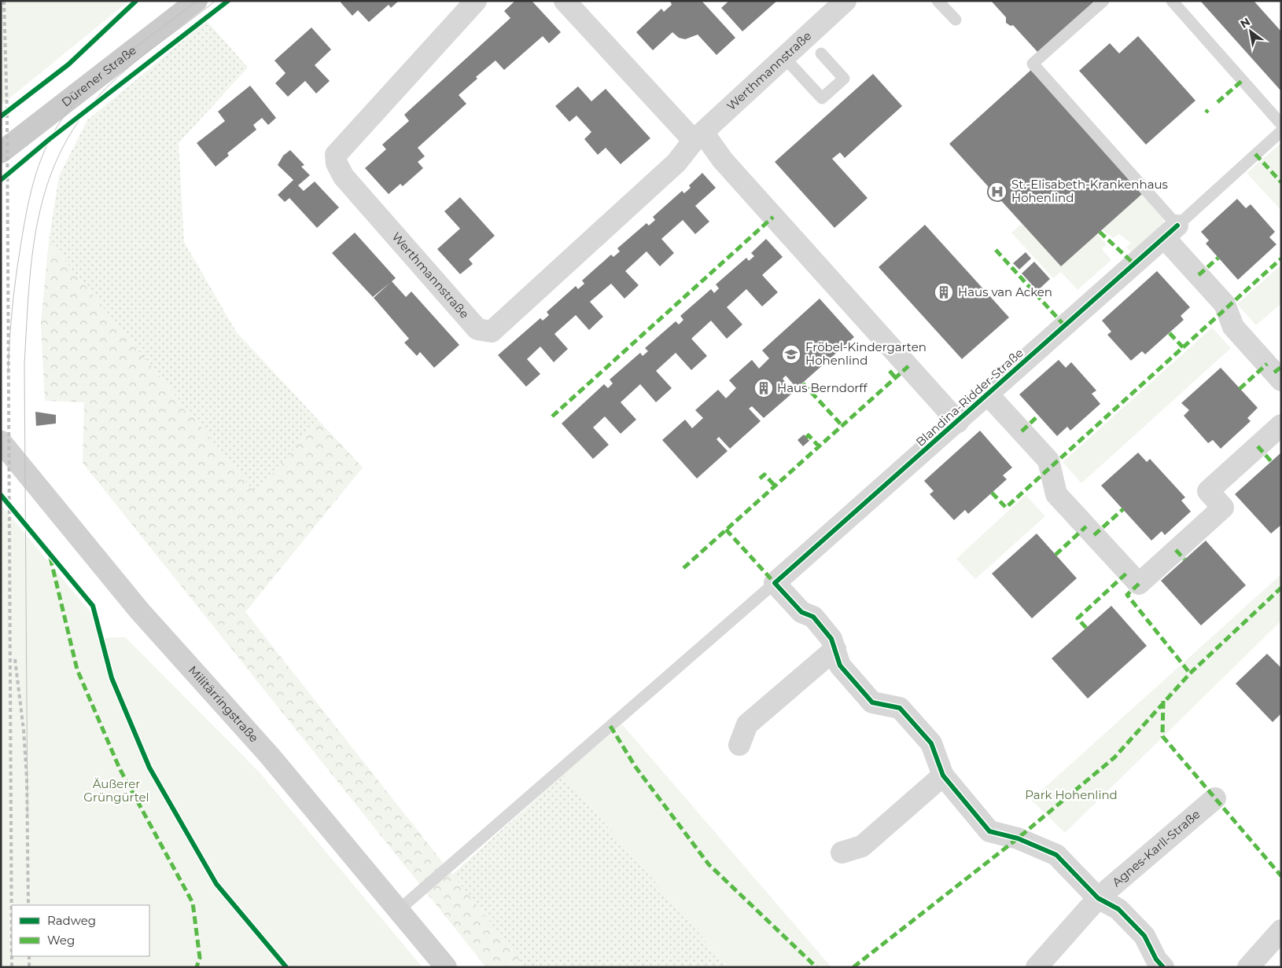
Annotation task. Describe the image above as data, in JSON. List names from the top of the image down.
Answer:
{
  "streets": {
    "main road": ["Dürener Straße", "Militärringstraße"],
    "street": ["Werthmannstraße", "Blandina-Ridder-Straße", "Agnes-Karll-Straße"]
  },
  "crossings": [
    ["Werthmannstraße", "Blandina-Ridder-Straße"],
    ["Blandina-Ridder-Straße", "Agnes-Karll-Straße"]
  ],
  "parks": ["Äußerer Grüngürtel", "Park Hohenlind"],
  "places": {
    "hospital": ["St.-Elisabeth-Krankenhaus Hohenlind"],
    "building": ["Haus van Acken", "Haus Berndorff"],
    "school or university": ["Fröbel-Kindergarten Hohenlind"]
  },
  "legend": ["Radweg", "Weg"],
  "north": "top left"
}
